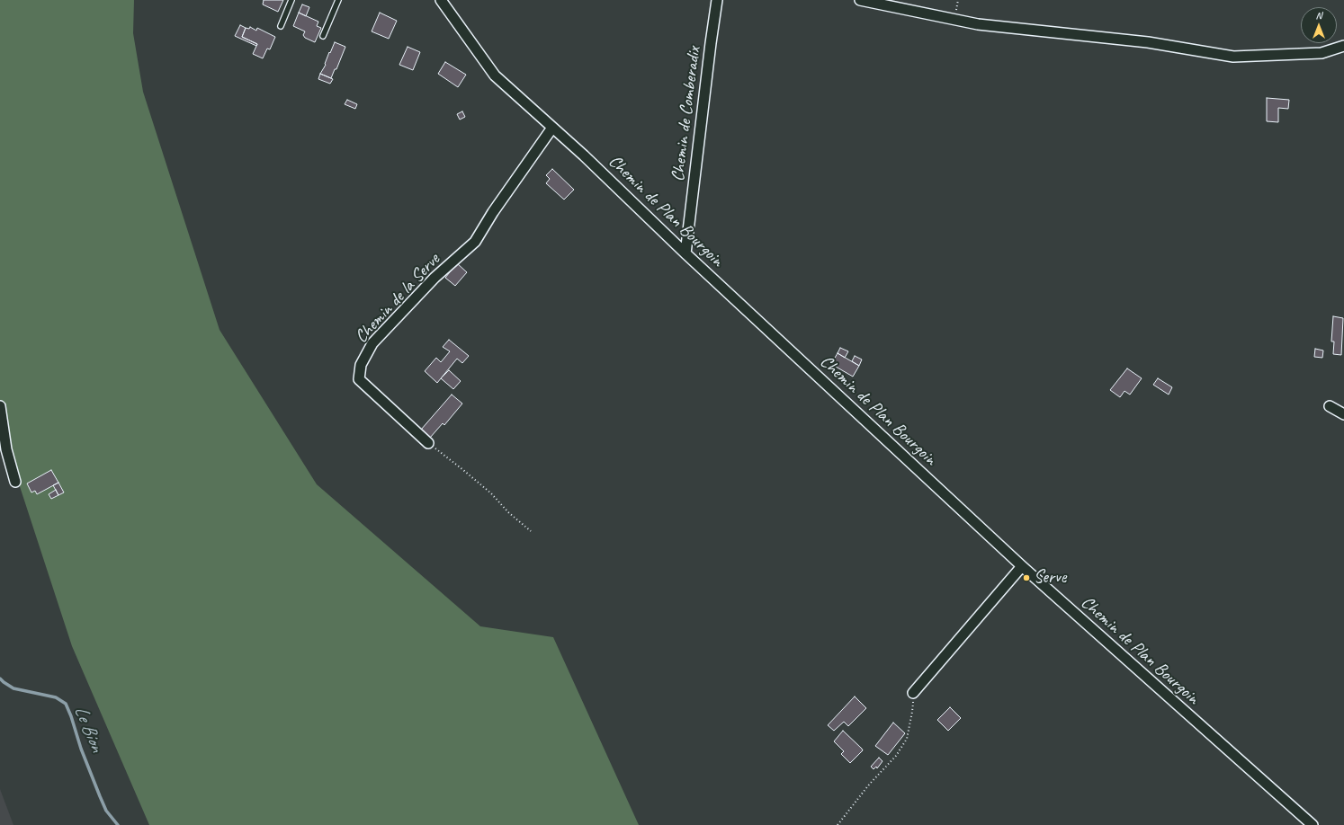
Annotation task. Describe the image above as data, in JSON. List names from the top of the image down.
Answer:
{
  "streets": {
    "street": ["Chemin de Comberadix", "Chemin de Plan Bourgoin", "Chemin de la Serve"]
  },
  "crossings": [
    ["Chemin de Comberadix", "Chemin de Plan Bourgoin"],
    ["Chemin de Plan Bourgoin", "Chemin de la Serve"]
  ],
  "water": ["Le Bion"],
  "places": ["Serve"],
  "north": "top"
}
